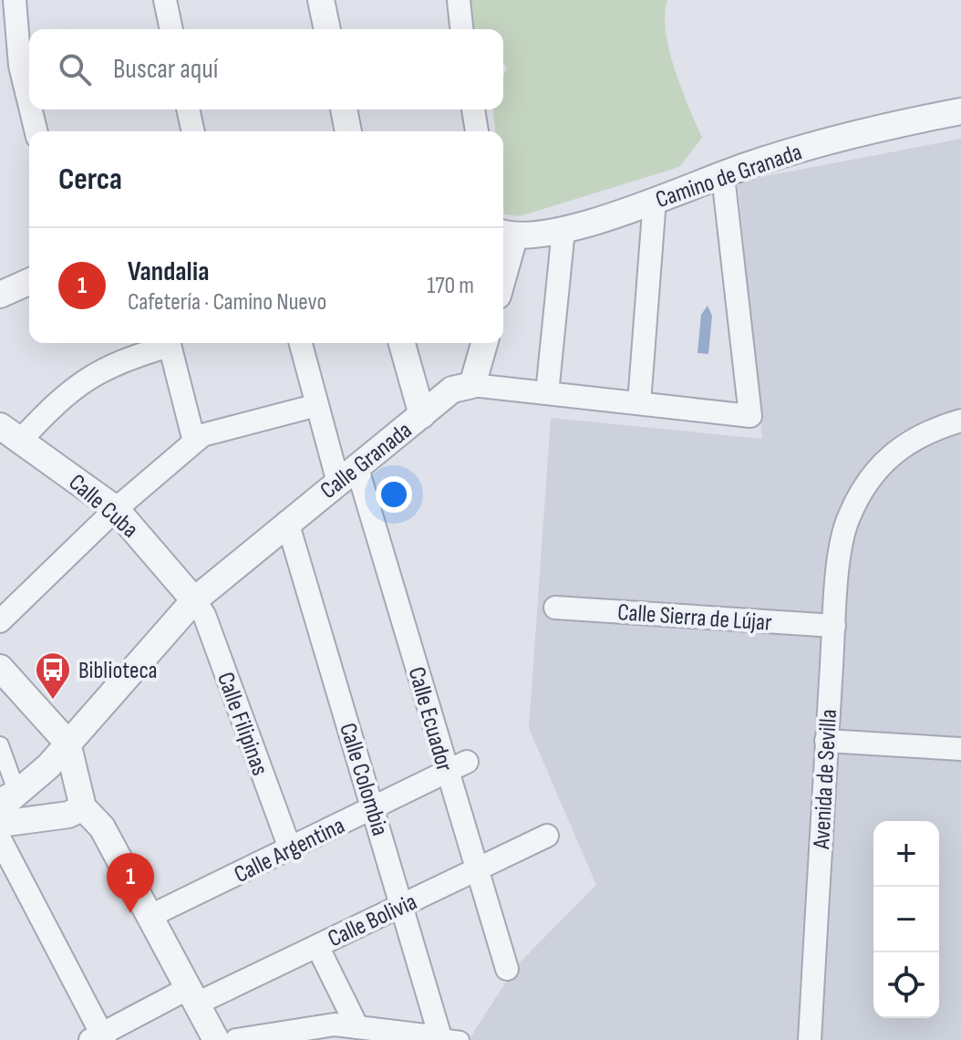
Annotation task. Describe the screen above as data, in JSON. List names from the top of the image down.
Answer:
{
  "streets": {
    "street": [
      "Camino de Granada",
      "Calle Granada",
      "Calle Cuba",
      "Calle Sierra de Lújar",
      "Calle Ecuador",
      "Calle Filipinas",
      "Calle Colombia",
      "Avenida de Sevilla",
      "Calle Argentina",
      "Calle Bolivia"
    ]
  },
  "crossings": [
    ["Calle Granada", "Calle Cuba"],
    ["Calle Granada", "Calle Ecuador"],
    ["Calle Granada", "Calle Filipinas"],
    ["Calle Granada", "Calle Colombia"],
    ["Calle Cuba", "Calle Filipinas"],
    ["Calle Sierra de Lújar", "Avenida de Sevilla"],
    ["Calle Ecuador", "Calle Argentina"],
    ["Calle Ecuador", "Calle Bolivia"],
    ["Calle Filipinas", "Calle Argentina"],
    ["Calle Colombia", "Calle Argentina"],
    ["Calle Colombia", "Calle Bolivia"]
  ],
  "places": {
    "bus stop": ["Biblioteca"]
  },
  "page": {
    "search": "Buscar aquí",
    "heading": "Cerca",
    "list": [
      {
        "mark": "1",
        "name": "Vandalia",
        "note": "Cafetería · Camino Nuevo",
        "value": "170 m"
      }
    ],
    "map_buttons": ["+", "−"],
    "pins": "1"
  }
}
